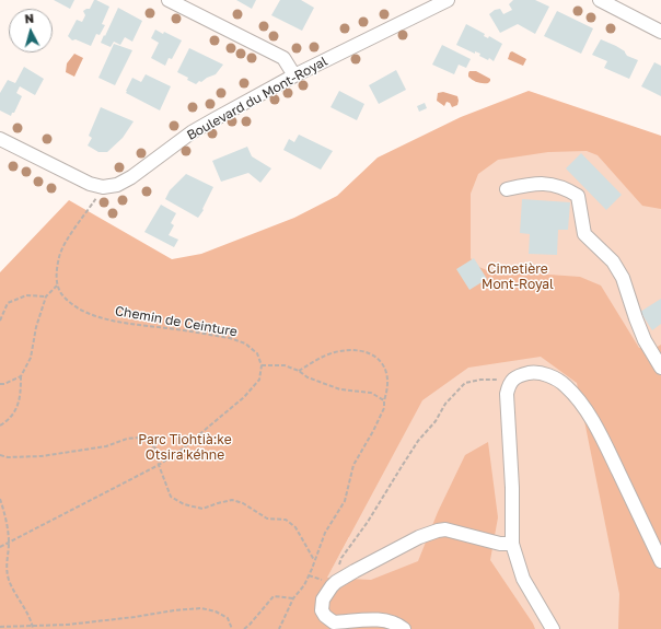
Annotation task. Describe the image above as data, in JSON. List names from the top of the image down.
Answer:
{
  "streets": {
    "street": ["Boulevard du Mont-Royal"],
    "path": ["Chemin de Ceinture"]
  },
  "parks": ["Cimetière Mont-Royal", "Parc Tiohtià:ke Otsira'kéhne"],
  "north": "top"
}
